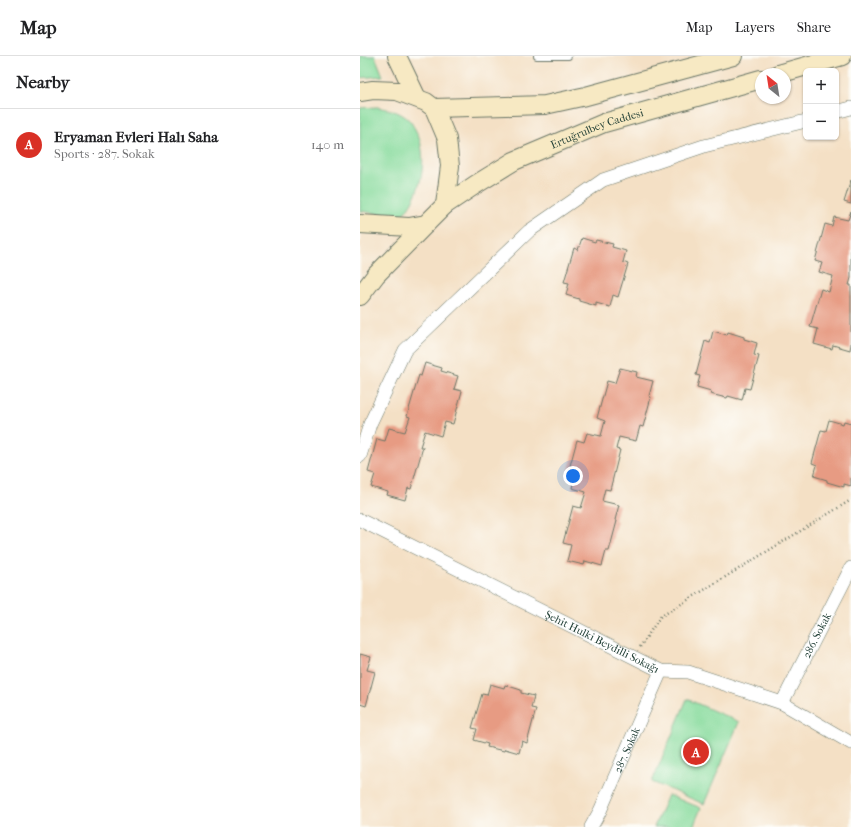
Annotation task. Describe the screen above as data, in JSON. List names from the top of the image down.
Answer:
{
  "streets": {
    "main road": ["Ertuğrulbey Caddesi"],
    "street": ["286. Sokak", "Şehit Hulki Beydilli Sokağı", "287. Sokak"]
  },
  "crossings": [
    ["286. Sokak", "Şehit Hulki Beydilli Sokağı"],
    ["Şehit Hulki Beydilli Sokağı", "287. Sokak"]
  ],
  "north": "top left",
  "page": {
    "header": "Map",
    "nav": ["Map", "Layers", "Share"],
    "heading": "Nearby",
    "map_buttons": ["+", "−"],
    "list": [
      {
        "mark": "A",
        "name": "Eryaman Evleri Halı Saha",
        "note": "Sports · 287. Sokak",
        "value": "140 m"
      }
    ],
    "pins": "A"
  }
}
